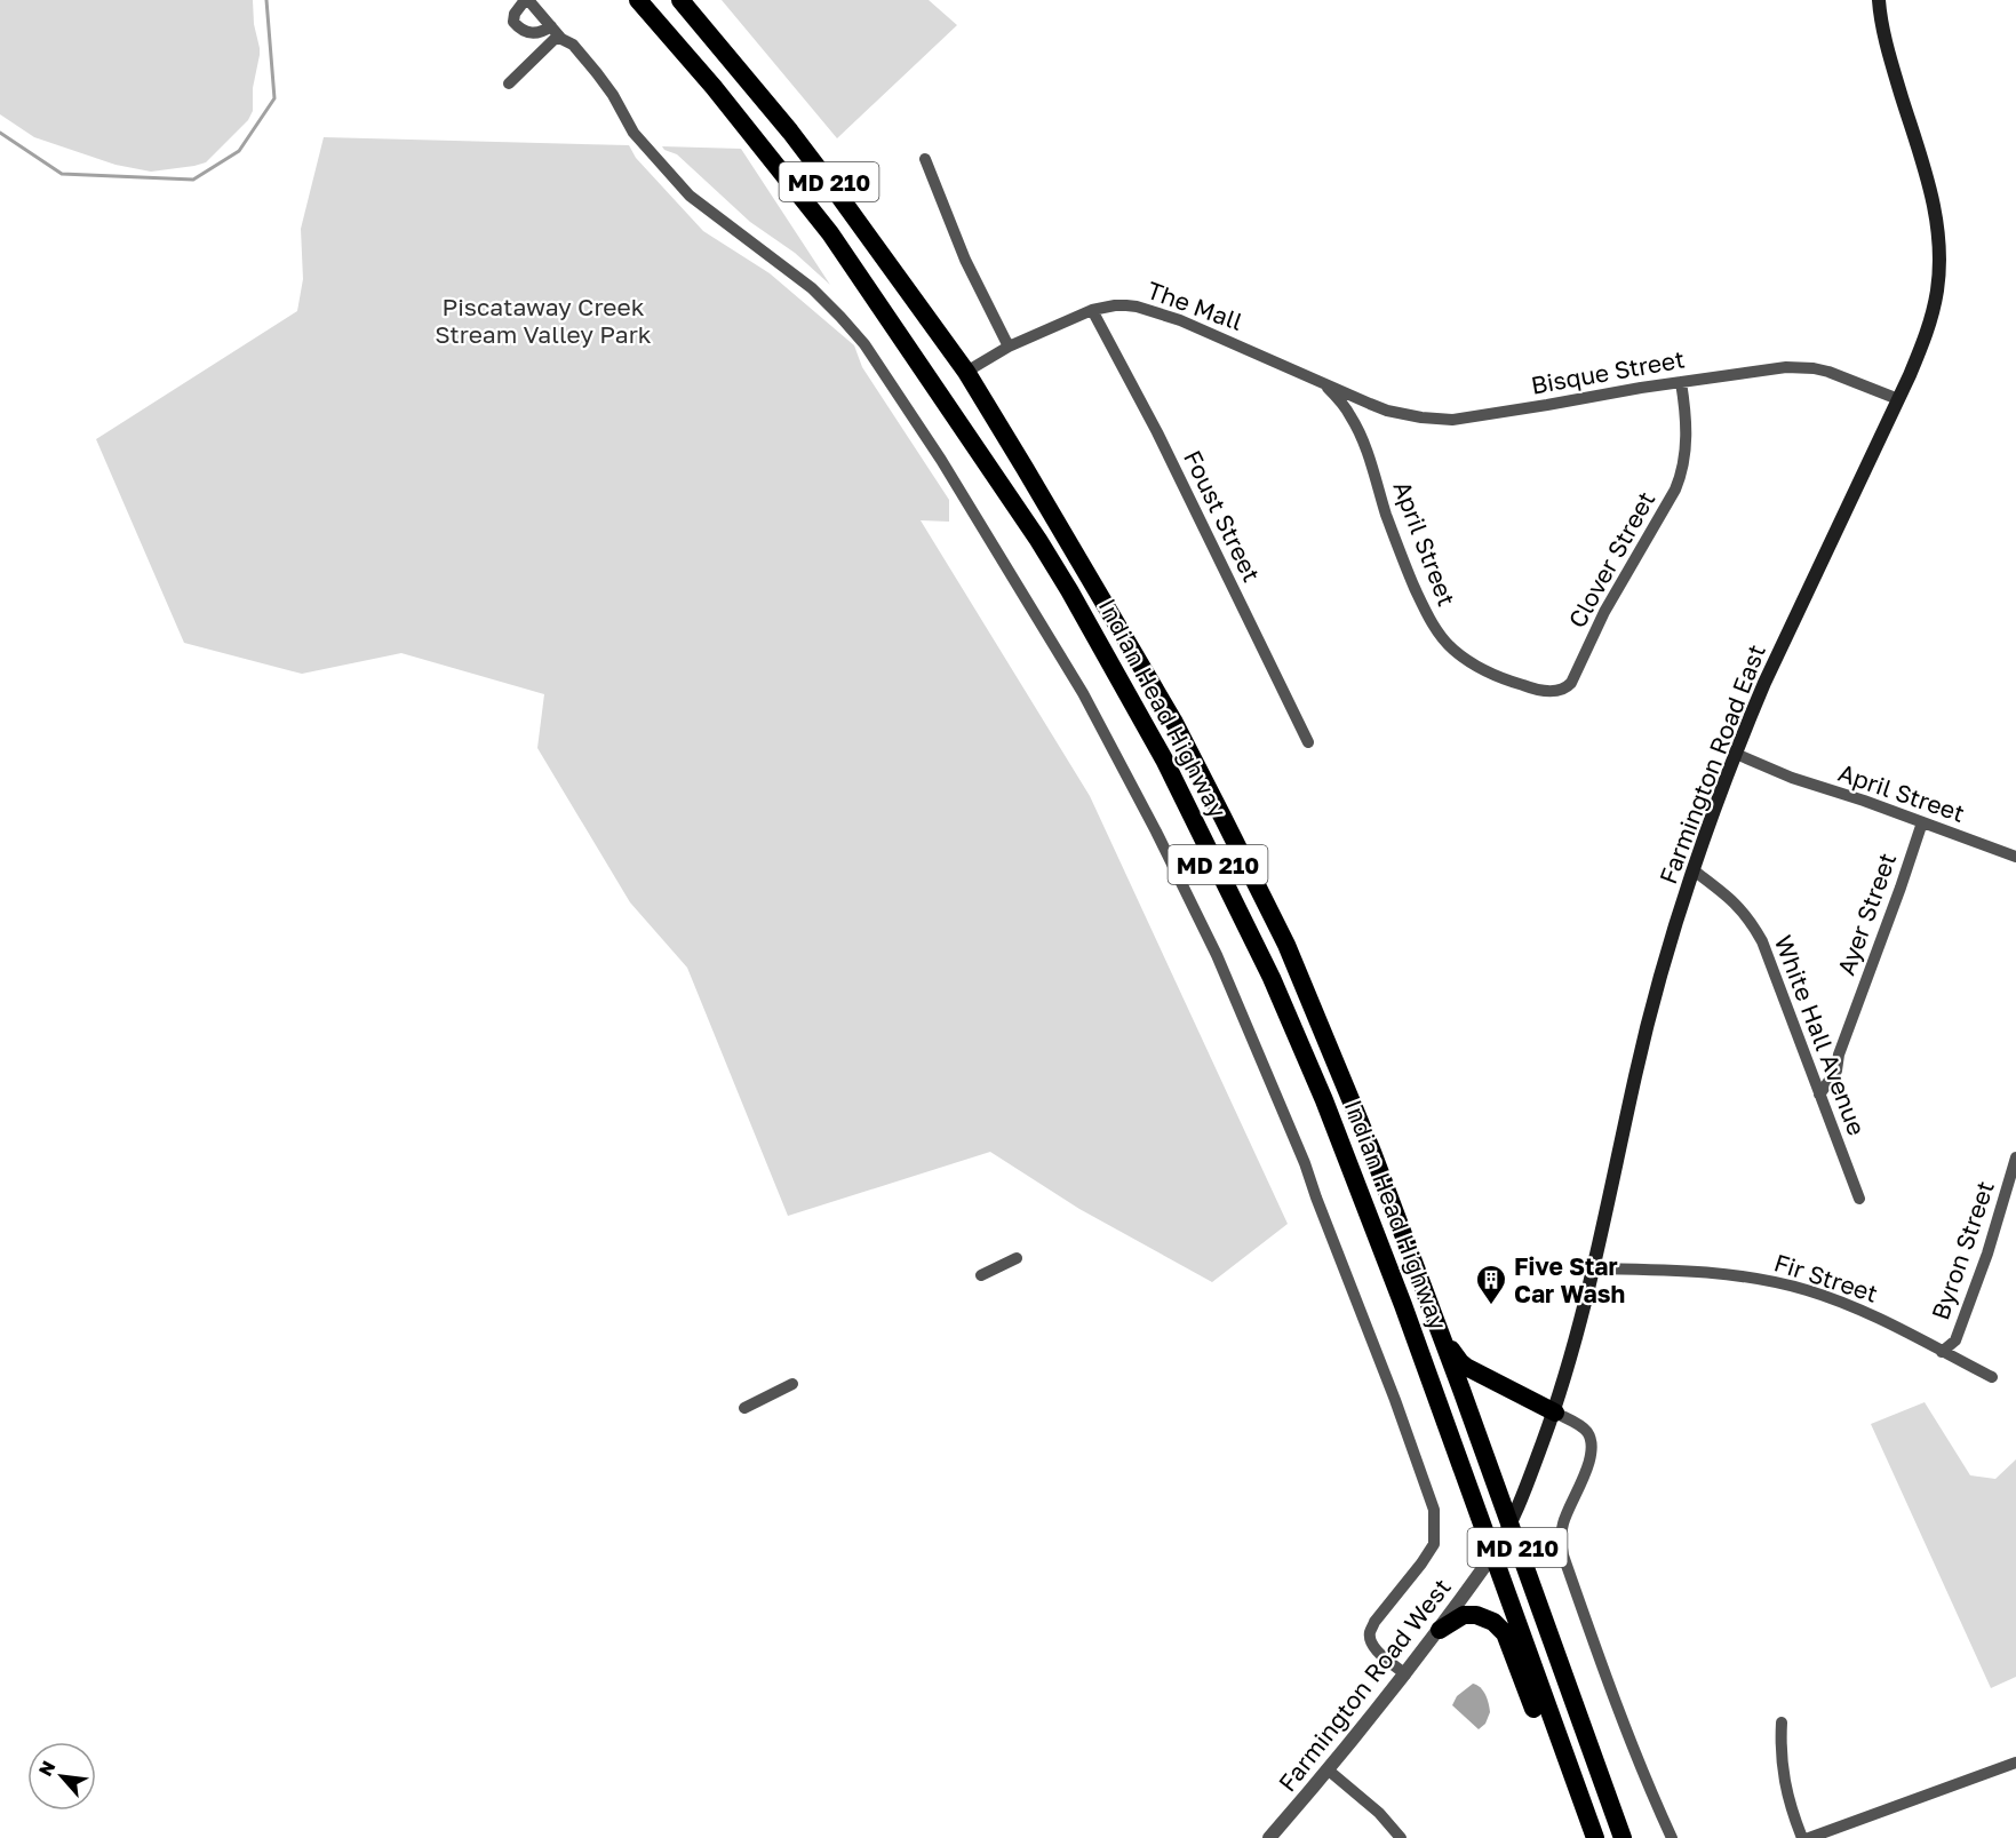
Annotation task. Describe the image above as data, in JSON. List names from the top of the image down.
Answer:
{
  "streets": {
    "highway": ["MD 210", "Indian Head Highway"],
    "main road": ["Farmington Road East"],
    "street": [
      "The Mall",
      "Bisque Street",
      "Foust Street",
      "April Street",
      "Clover Street",
      "Ayer Street",
      "White Hall Avenue",
      "Byron Street",
      "Fir Street",
      "Farmington Road West"
    ]
  },
  "crossings": [
    ["The Mall", "Bisque Street"],
    ["The Mall", "Foust Street"],
    ["The Mall", "April Street"],
    ["The Mall", "Indian Head Highway"],
    ["Bisque Street", "April Street"],
    ["Bisque Street", "Clover Street"],
    ["Bisque Street", "Farmington Road East"],
    ["April Street", "Clover Street"],
    ["April Street", "Farmington Road East"],
    ["April Street", "Ayer Street"],
    ["Indian Head Highway", "Farmington Road East"],
    ["Indian Head Highway", "Farmington Road West"],
    ["Farmington Road East", "White Hall Avenue"],
    ["Farmington Road East", "Fir Street"],
    ["Farmington Road East", "Farmington Road West"],
    ["Ayer Street", "White Hall Avenue"],
    ["Byron Street", "Fir Street"]
  ],
  "parks": ["Piscataway Creek Stream Valley Park"],
  "places": {
    "building": ["Five Star Car Wash"]
  },
  "north": "top left"
}
